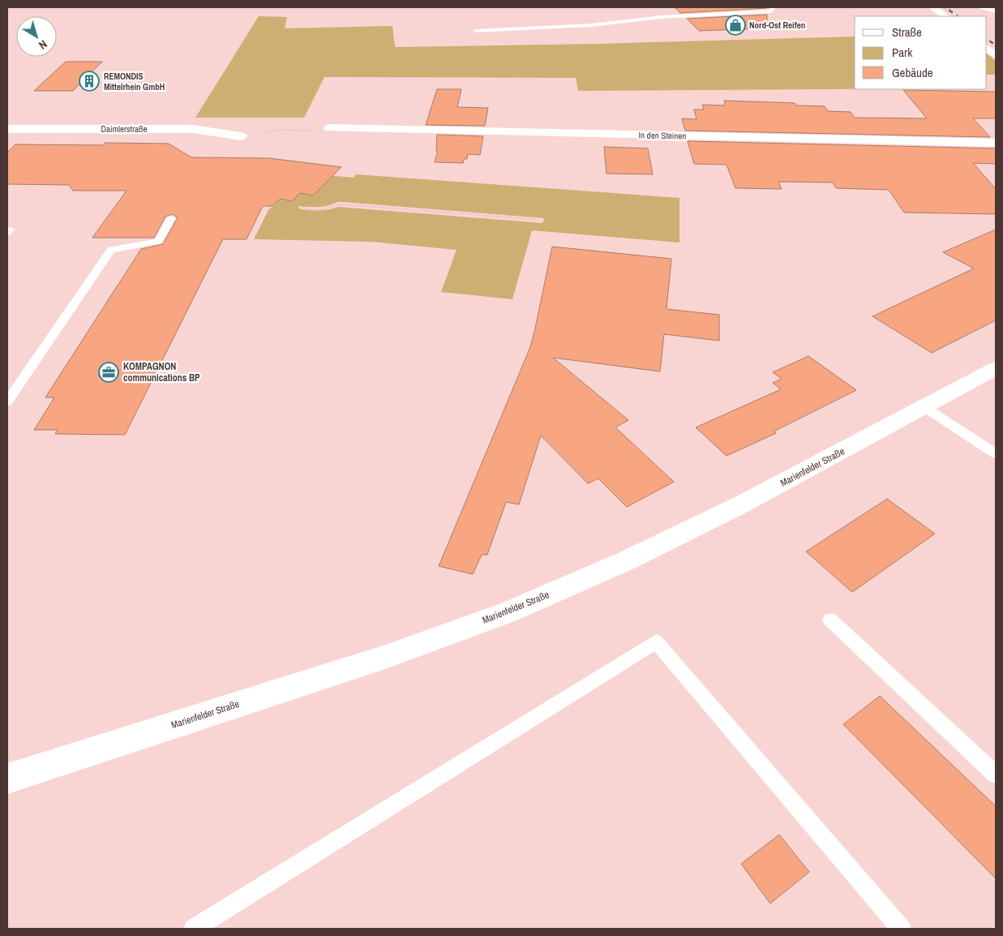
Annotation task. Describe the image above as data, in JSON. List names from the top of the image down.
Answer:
{
  "streets": {
    "street": ["Daimlerstraße", "In den Steinen", "Marienfelder Straße"]
  },
  "places": {
    "shop": ["Nord-Ost Reifen"],
    "building": ["REMONDIS Mittelrhein GmbH"],
    "office": ["KOMPAGNON communications BP"]
  },
  "legend": ["Straße", "Park", "Gebäude"],
  "north": "bottom right"
}
